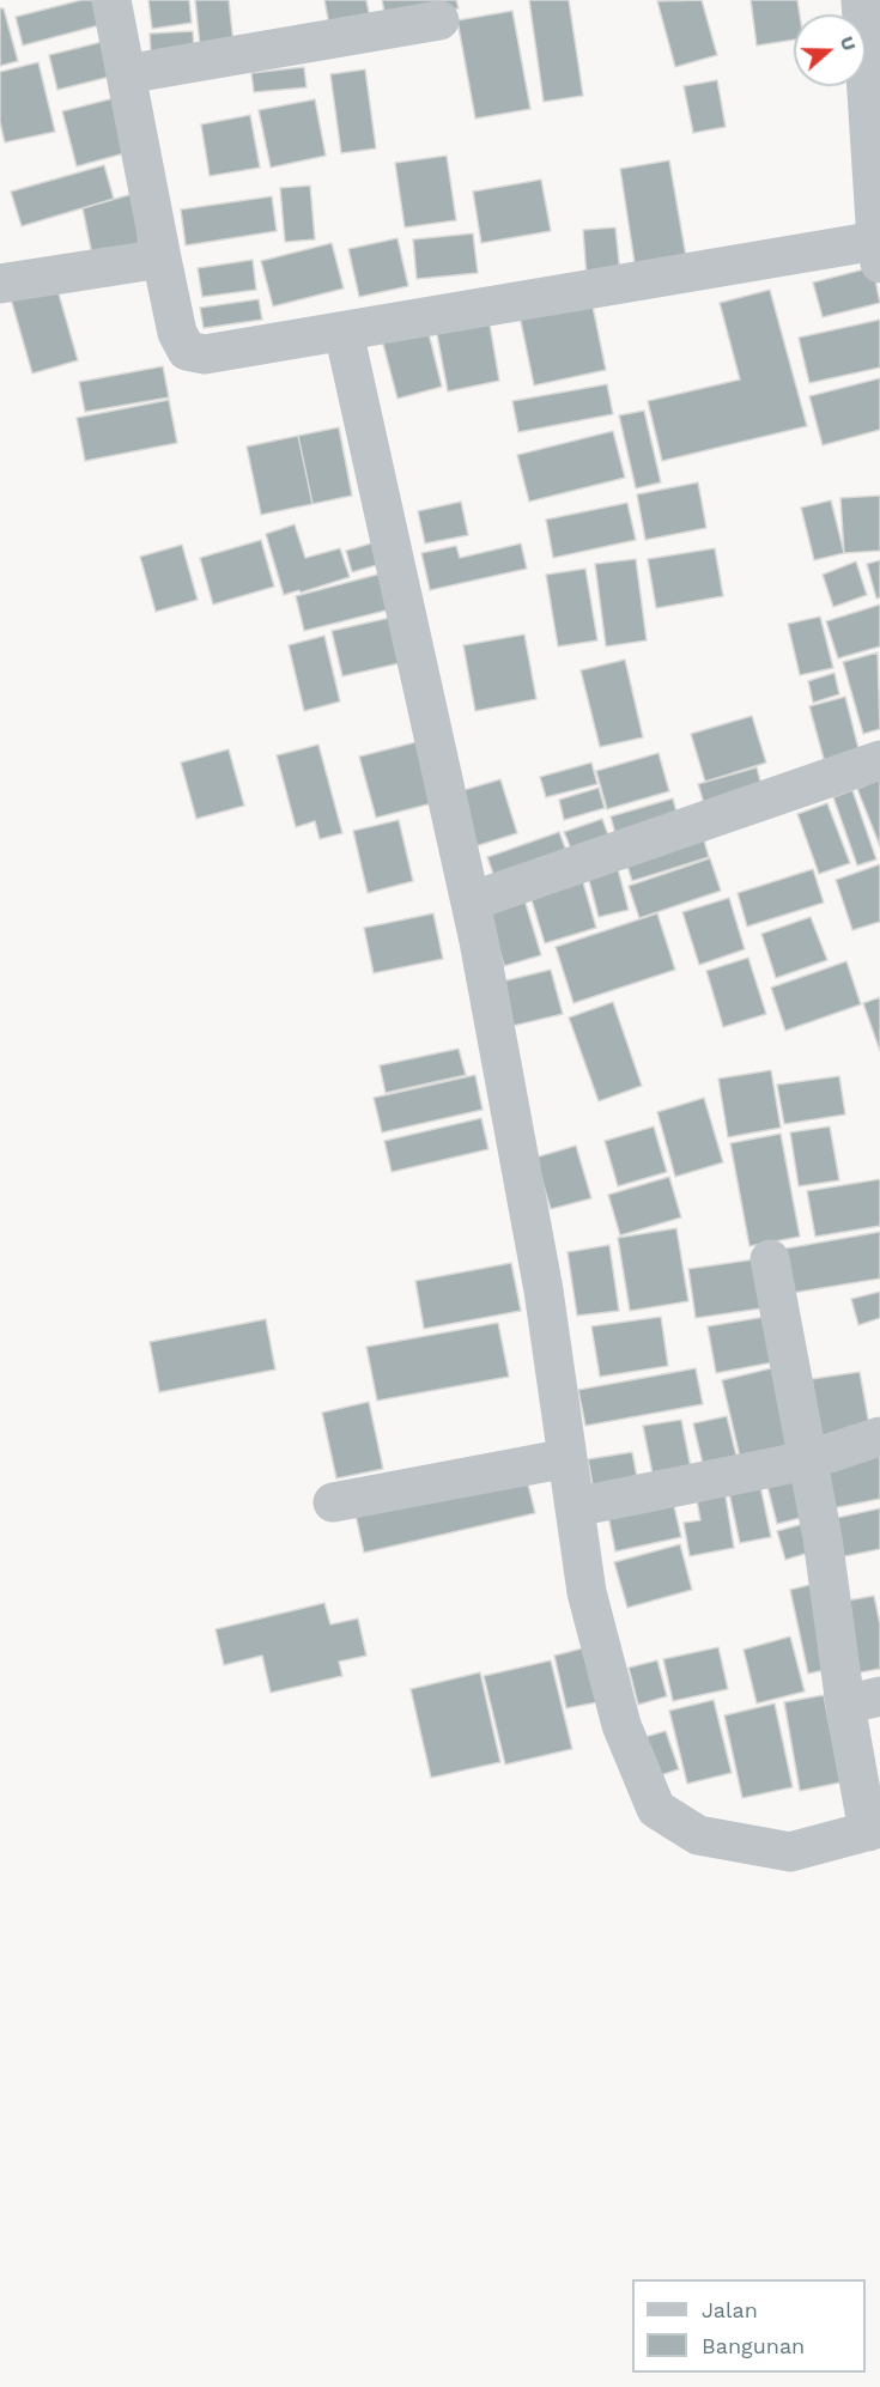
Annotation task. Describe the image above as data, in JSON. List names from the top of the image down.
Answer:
{
  "legend": ["Jalan", "Bangunan"],
  "north": "right"
}
